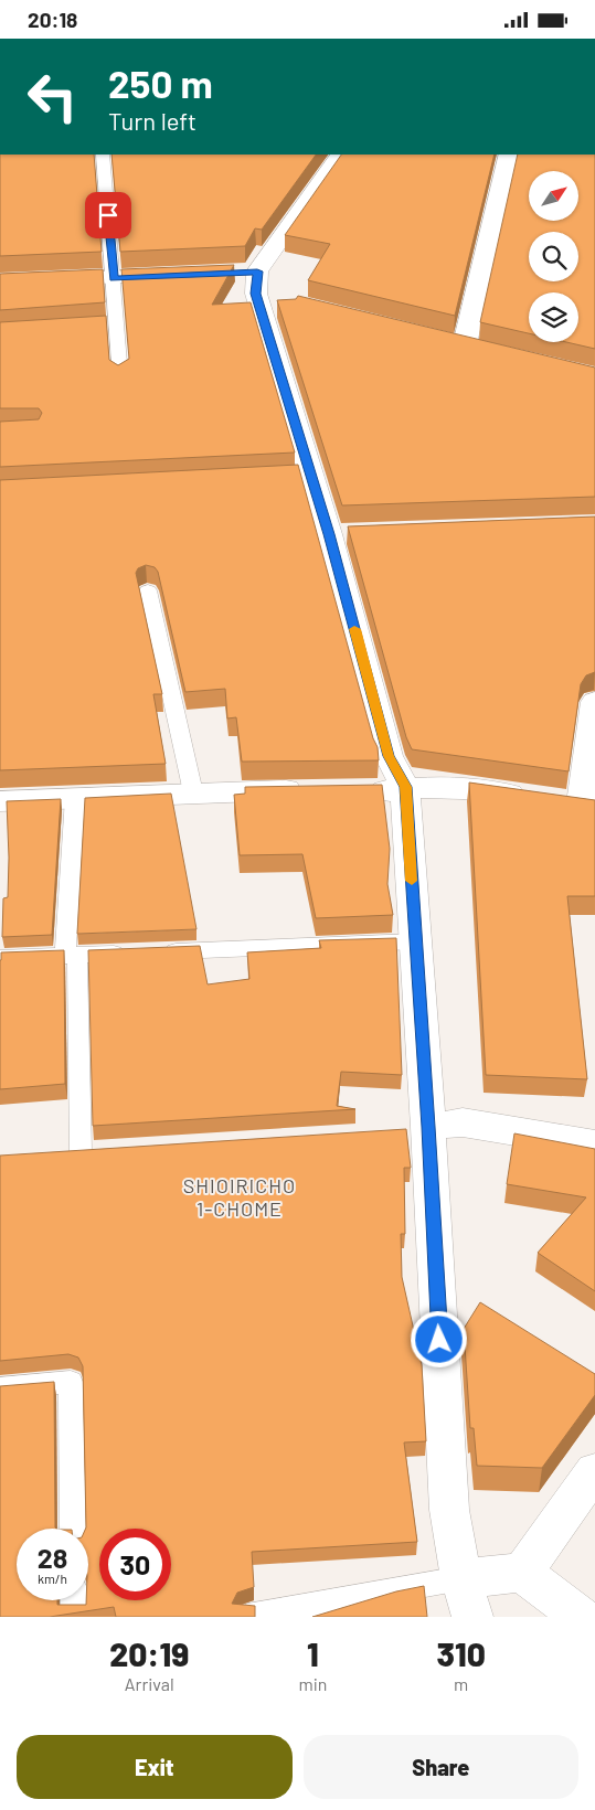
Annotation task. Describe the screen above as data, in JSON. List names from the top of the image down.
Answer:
{
  "districts": ["SHIOIRICHO 1-CHOME"],
  "north": "top right",
  "page": {
    "status": "20:18",
    "turn": ["250 m", "Turn left"],
    "speed": "28 km/h",
    "limit": "30",
    "eta": [
      "20:19",
      "Arrival",
      "1",
      "min",
      "310",
      "m"
    ],
    "buttons": ["Exit", "Share"]
  }
}
